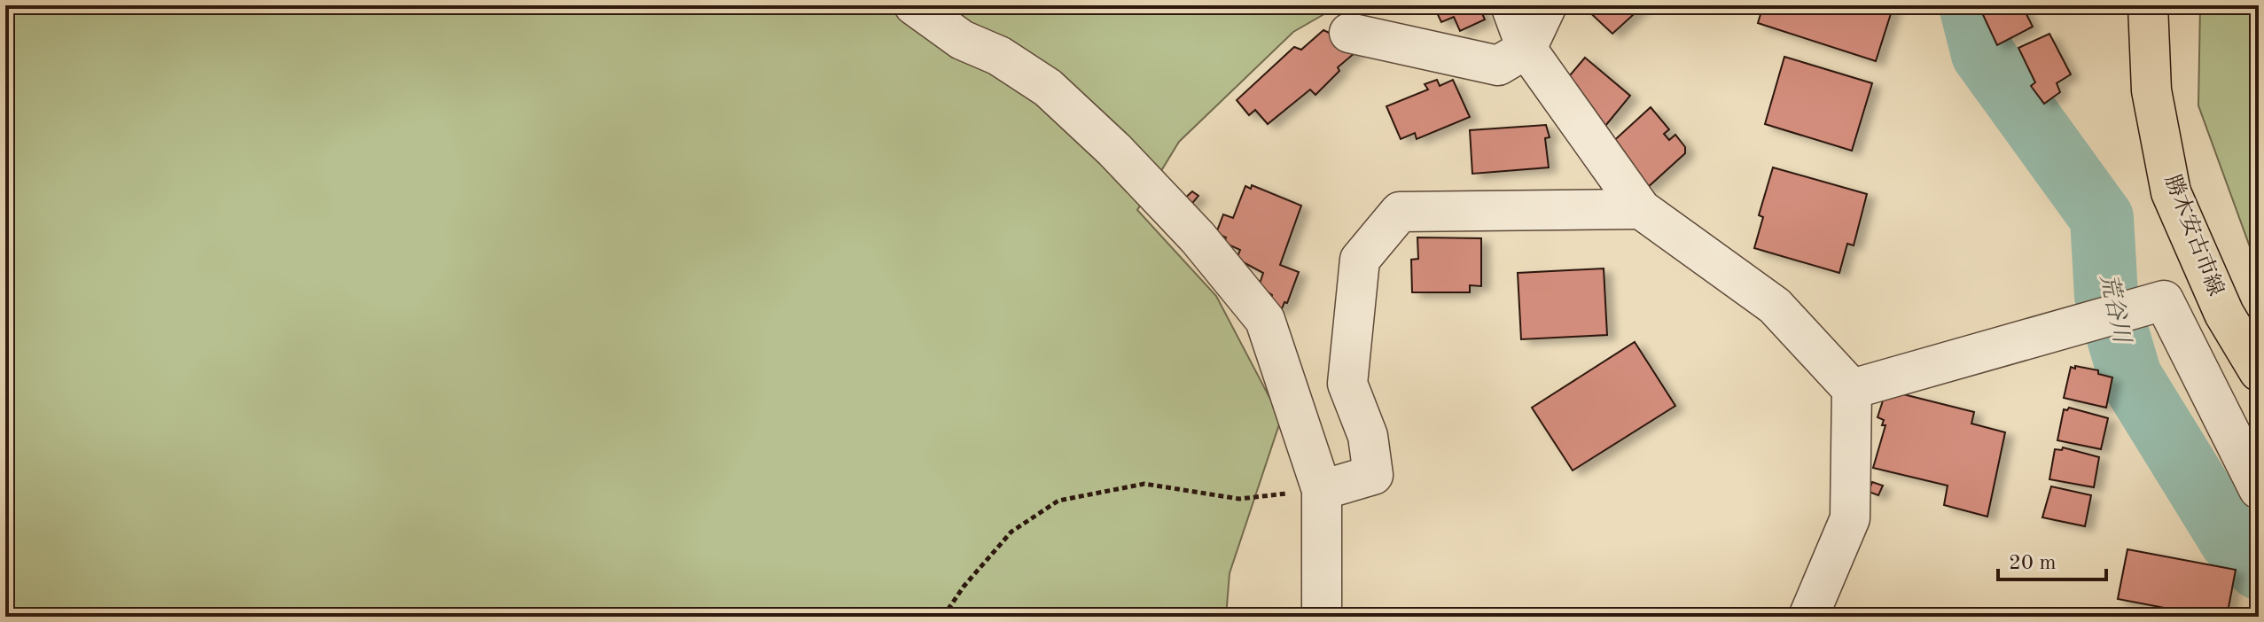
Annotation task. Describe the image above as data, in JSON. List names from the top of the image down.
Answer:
{
  "streets": {
    "main road": ["勝木安古市線"]
  },
  "water": ["荒谷川"],
  "scale_bar": "20 m"
}
